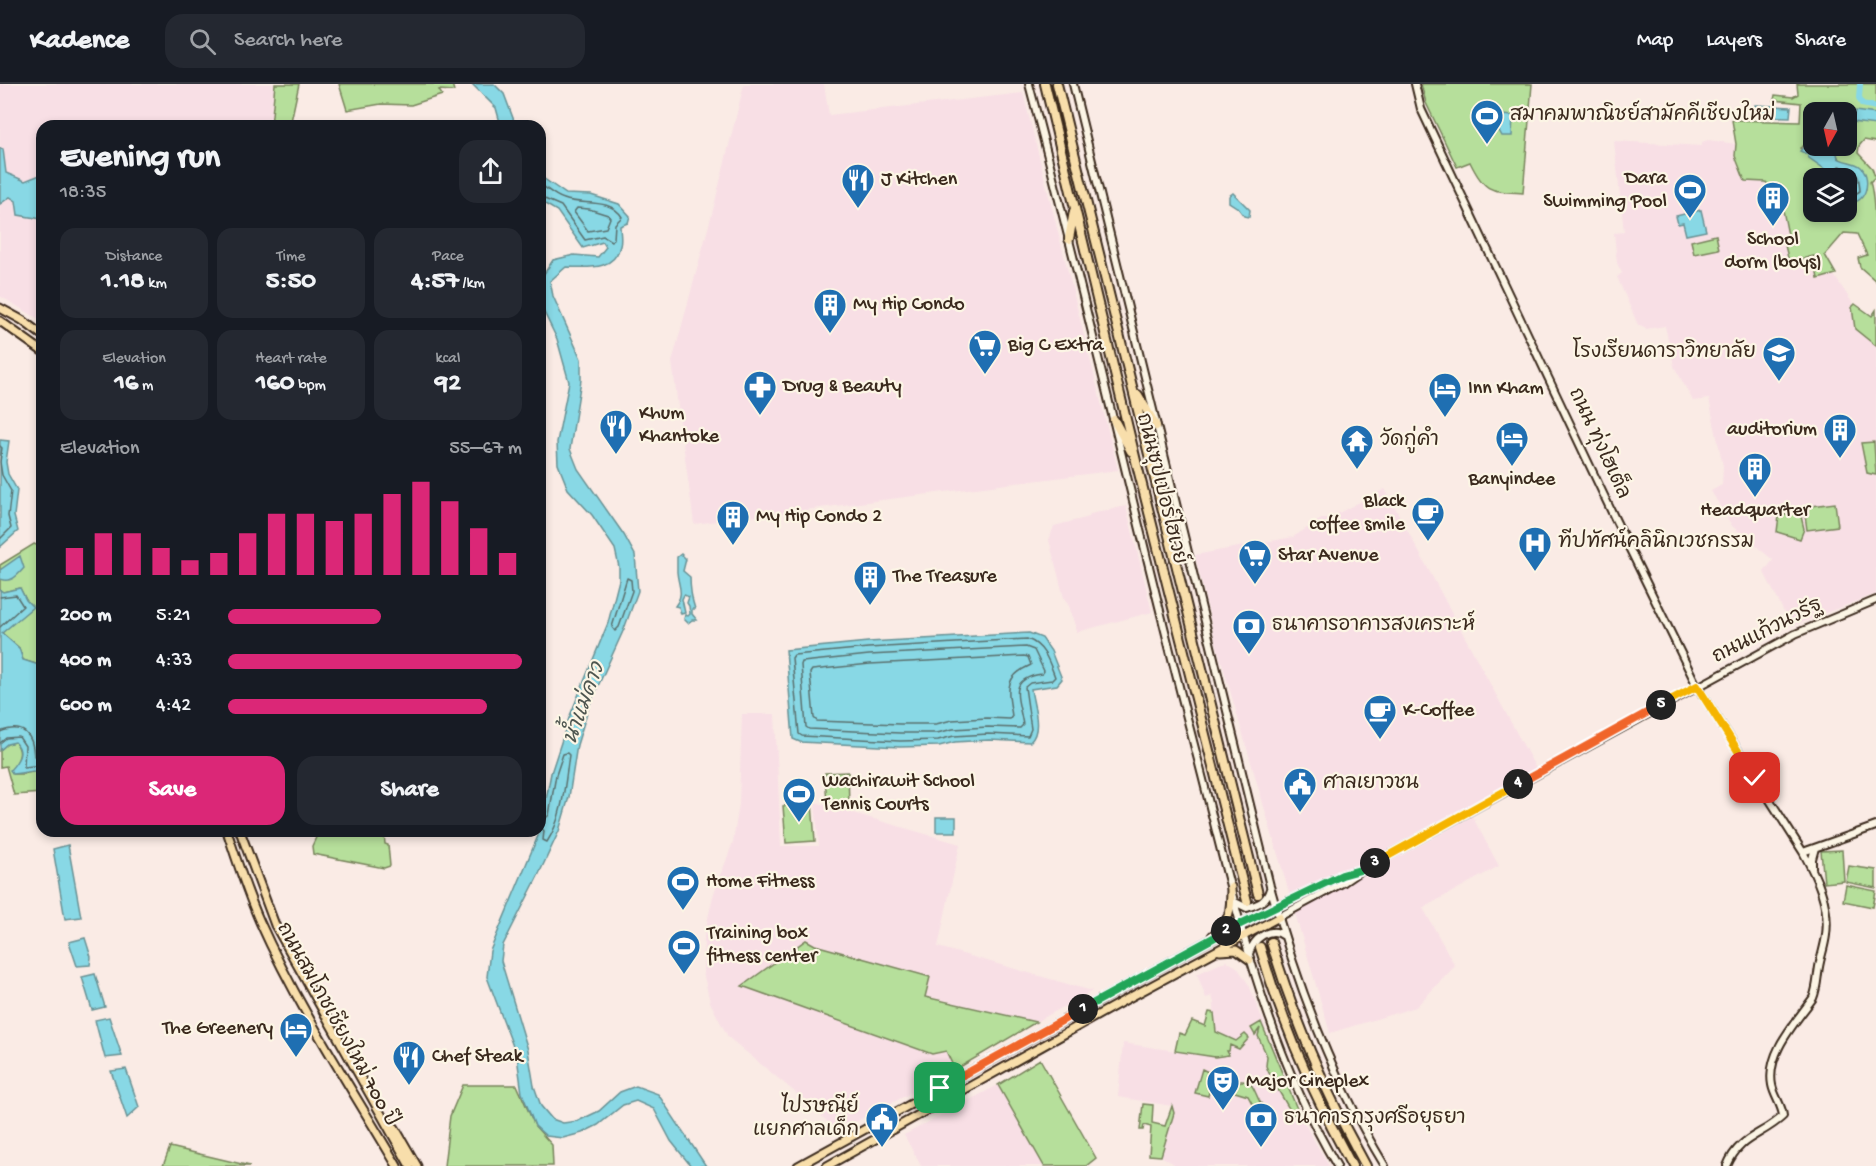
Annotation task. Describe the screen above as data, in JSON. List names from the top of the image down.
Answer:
{
  "streets": {
    "highway": ["ถนนซุปเปอร์ไฮเวย์"],
    "main road": ["ถนน ทุ่งโฮเต็ล", "ถนนแก้วนวรัฐ", "ถนนสมโภชเชียงใหม่ 700 ปี"]
  },
  "crossings": [
    ["ถนน ทุ่งโฮเต็ล", "ถนนแก้วนวรัฐ"]
  ],
  "water": ["น้ำแม่คาว"],
  "places": {
    "sports": [
      "สมาคมพาณิชย์สามัคคีเชียงใหม่",
      "Dara Swimming Pool",
      "Wachirawit School Tennis Courts",
      "Home Fitness",
      "Training box fitness center"
    ],
    "restaurant": ["J Kitchen", "Khum Khantoke", "Chef Steak"],
    "building": [
      "School dorm (boys)",
      "My Hip Condo",
      "auditorium",
      "Headquarter",
      "My Hip Condo 2",
      "The Treasure"
    ],
    "supermarket": ["Big C Extra", "Star Avenue"],
    "school or university": ["โรงเรียนดาราวิทยาลัย"],
    "pharmacy": ["Drug & Beauty"],
    "hotel": ["Inn Kham", "Banyindee", "The Greenery"],
    "temple": ["วัดกู่คำ"],
    "cafe": ["Black coffee smile", "K-Coffee"],
    "hospital": ["ทีปทัศน์คลินิกเวชกรรม"],
    "bank": ["ธนาคารอาคารสงเคราะห์", "ธนาคารกรุงศรีอยุธยา"],
    "public building": ["ศาลเยาวชน", "ไปรษณีย์ แยกศาลเด็ก"],
    "theatre": ["Major Cineplex"]
  },
  "north": "bottom",
  "page": {
    "header": "Kadence",
    "search": "Search here",
    "nav": ["Map", "Layers", "Share"],
    "heading": ["Evening run", "18:35"],
    "stats": [
      ["Distance", "1.18 km"],
      ["Time", "5:50"],
      ["Pace", "4:57 /km"],
      ["Elevation", "16 m"],
      ["Heart rate", "160 bpm"],
      ["kcal", "92"]
    ],
    "chart": ["Elevation", "55–67 m"],
    "list": [
      {
        "name": "200 m",
        "note": "5:21"
      },
      {
        "name": "400 m",
        "note": "4:33"
      },
      {
        "name": "600 m",
        "note": "4:42"
      }
    ],
    "pins": [
      "5",
      "4",
      "3",
      "2",
      "1"
    ],
    "buttons": ["Save", "Share"]
  }
}
